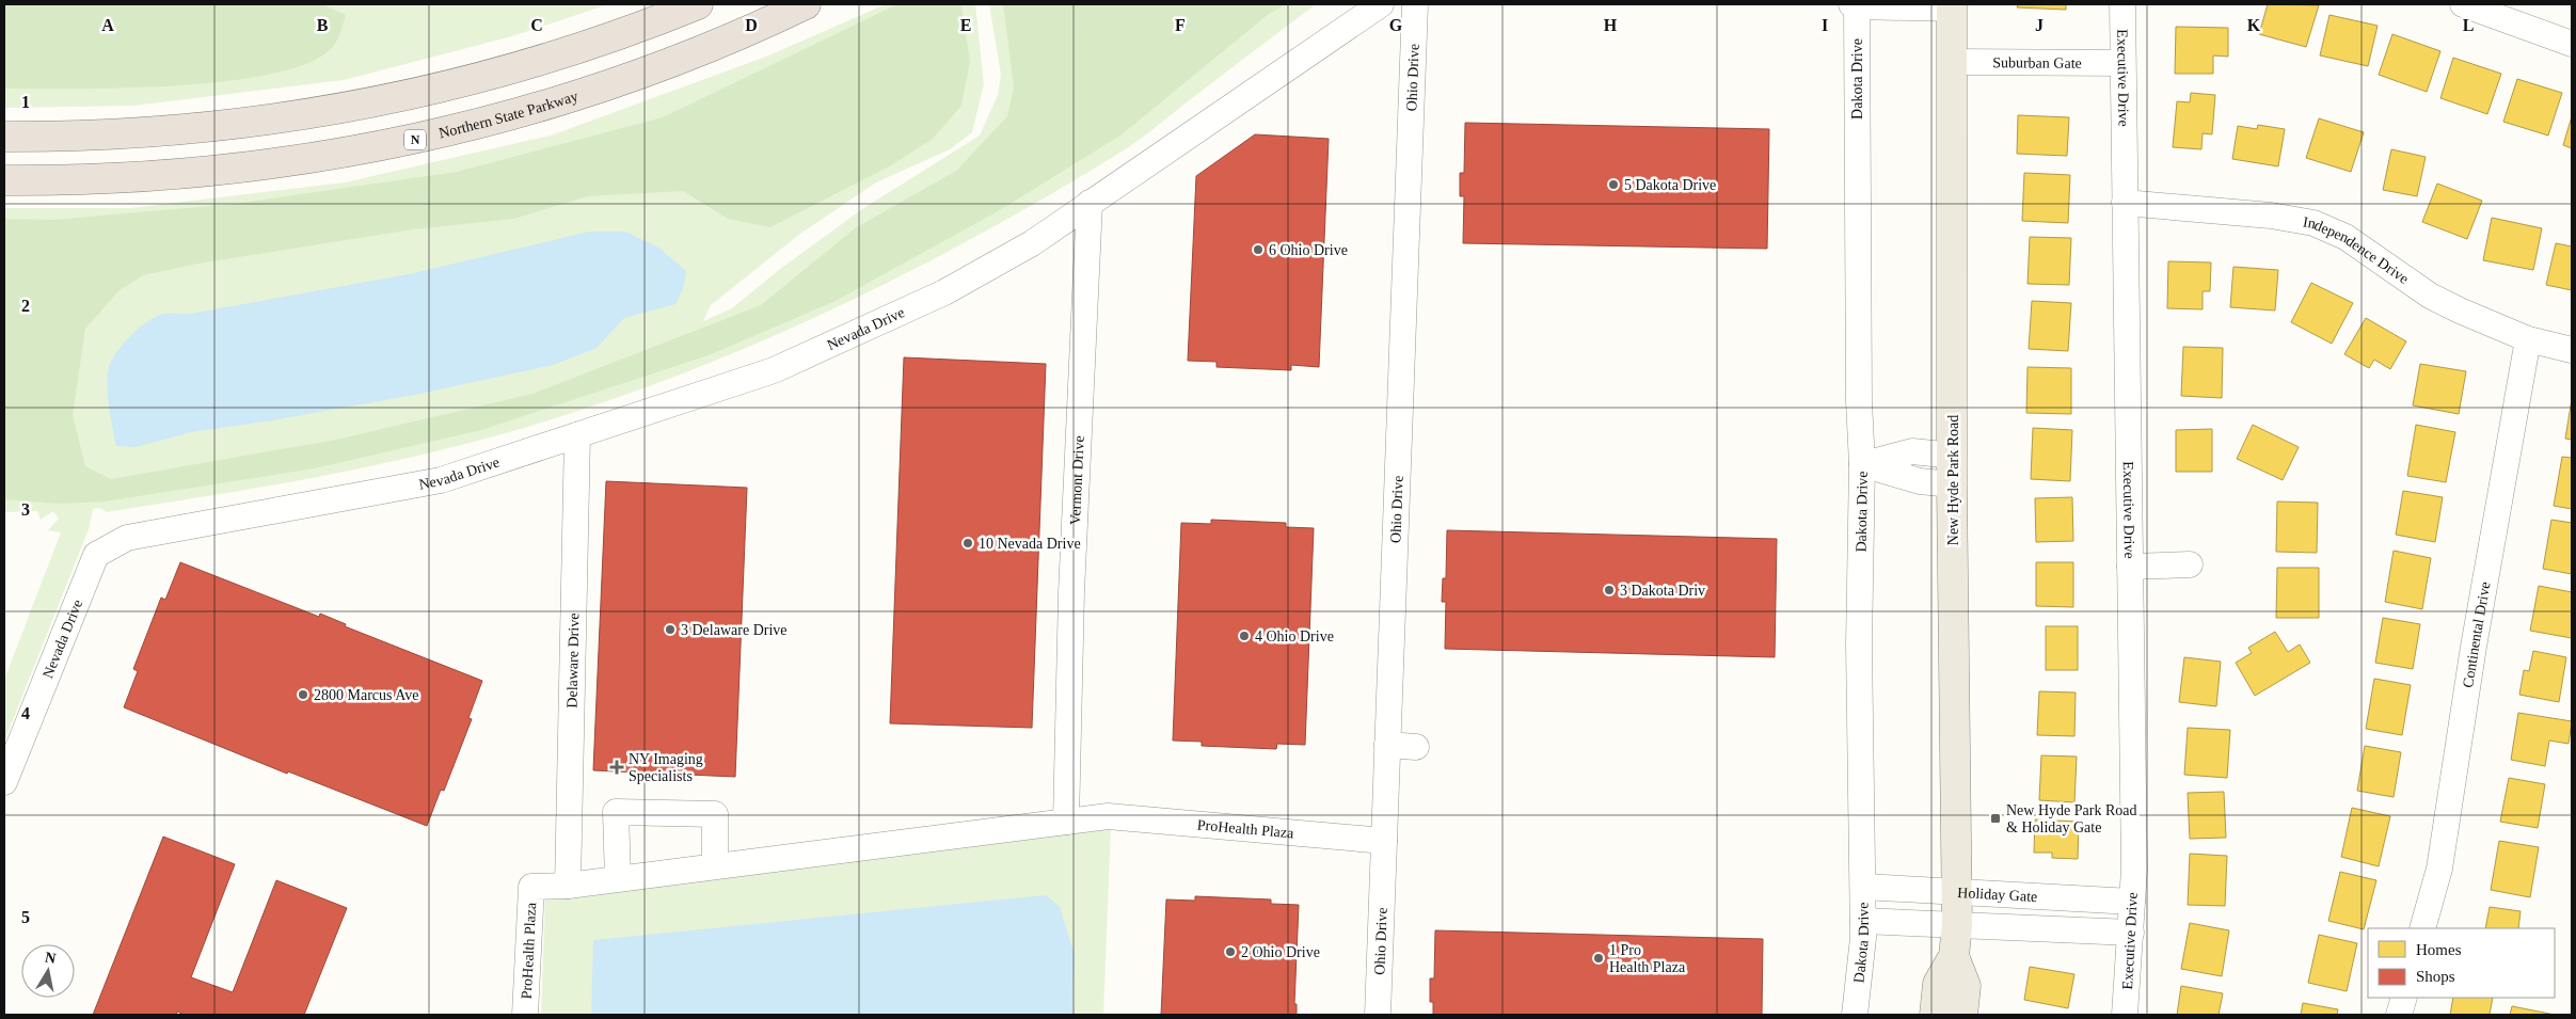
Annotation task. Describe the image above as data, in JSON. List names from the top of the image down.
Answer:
{
  "streets": {
    "highway": ["Northern State Parkway", "N"],
    "main road": ["New Hyde Park Road"],
    "street": [
      "Suburban Gate",
      "Ohio Drive",
      "Executive Drive",
      "Dakota Drive",
      "Independence Drive",
      "Nevada Drive",
      "Vermont Drive",
      "Continental Drive",
      "Delaware Drive",
      "ProHealth Plaza",
      "Holiday Gate"
    ]
  },
  "crossings": [
    ["Suburban Gate", "Executive Drive"],
    ["Suburban Gate", "New Hyde Park Road"],
    ["Ohio Drive", "ProHealth Plaza"],
    ["Executive Drive", "Independence Drive"],
    ["Executive Drive", "Holiday Gate"],
    ["Dakota Drive", "Holiday Gate"],
    ["Independence Drive", "Continental Drive"],
    ["Nevada Drive", "Vermont Drive"],
    ["Nevada Drive", "Delaware Drive"],
    ["Vermont Drive", "ProHealth Plaza"],
    ["New Hyde Park Road", "Holiday Gate"],
    ["Delaware Drive", "ProHealth Plaza"]
  ],
  "places": {
    "other": [
      "5 Dakota Drive",
      "6 Ohio Drive",
      "10 Nevada Drive",
      "3 Dakota Driv",
      "3 Delaware Drive",
      "4 Ohio Drive",
      "2800 Marcus Ave",
      "2 Ohio Drive",
      "1 Pro Health Plaza"
    ],
    "health": ["NY Imaging Specialists"],
    "transit": ["New Hyde Park Road & Holiday Gate"]
  },
  "legend": ["Homes", "Shops"],
  "north": "top",
  "grid": {
    "columns": [
      "A",
      "B",
      "C",
      "D",
      "E",
      "F",
      "G",
      "H",
      "I",
      "J",
      "K",
      "L"
    ],
    "rows": [
      "1",
      "2",
      "3",
      "4",
      "5"
    ]
  }
}
